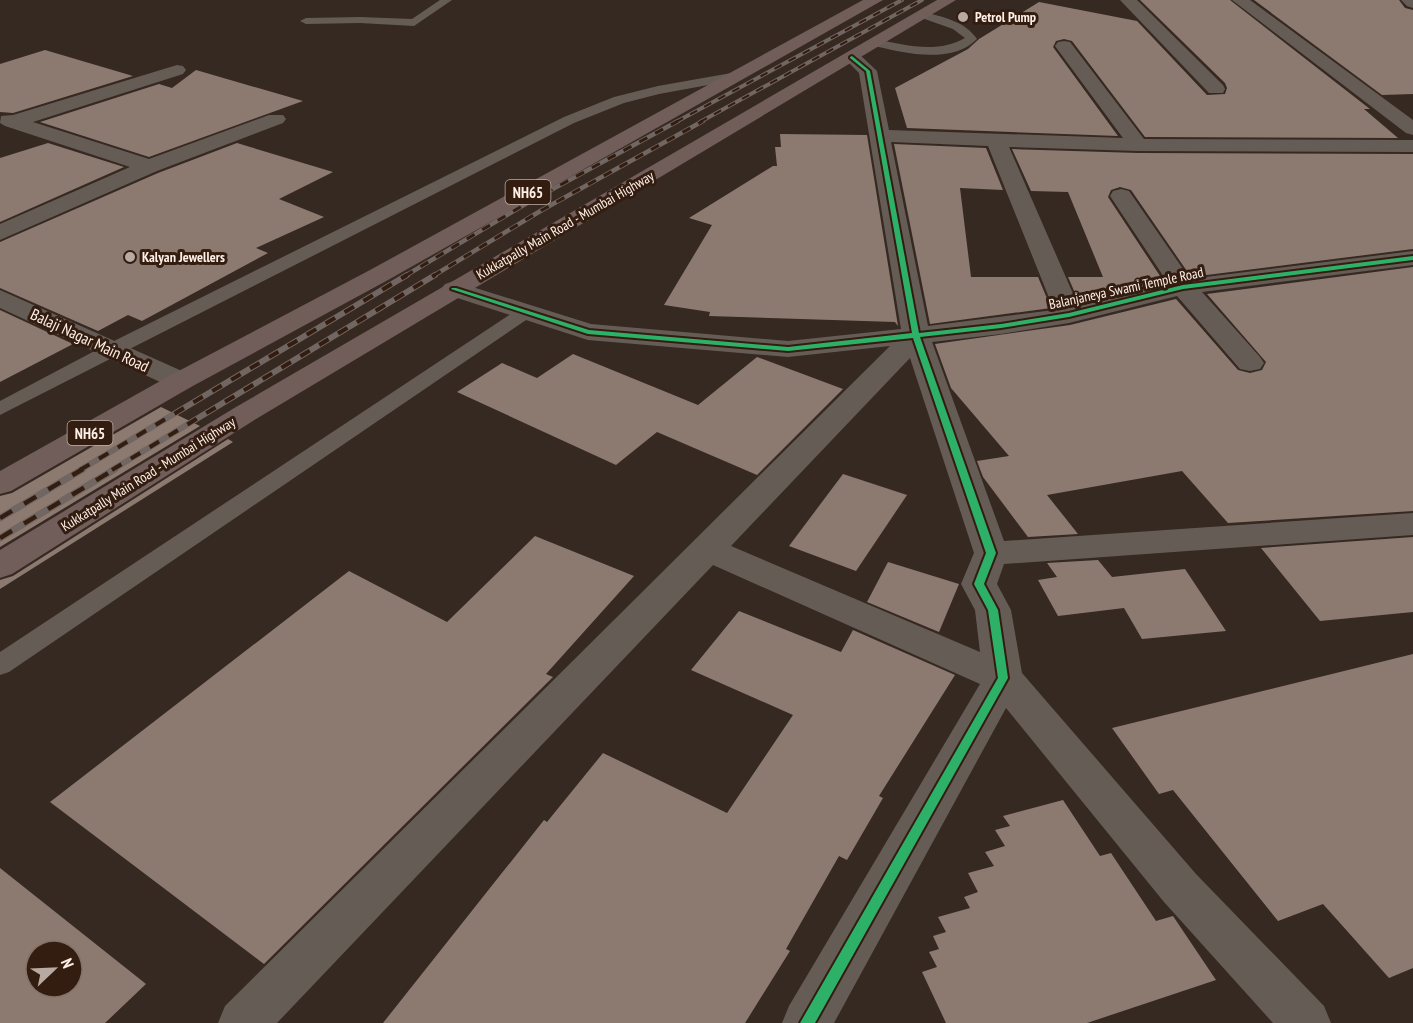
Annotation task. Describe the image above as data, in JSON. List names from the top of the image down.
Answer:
{
  "streets": {
    "highway": ["NH65", "Kukkatpally Main Road - Mumbai Highway"],
    "street": ["Balanjaneya Swami Temple Road", "Balaji Nagar Main Road"]
  },
  "crossings": [
    ["NH65", "Balaji Nagar Main Road"],
    ["Kukkatpally Main Road - Mumbai Highway", "Balanjaneya Swami Temple Road"]
  ],
  "places": ["Petrol Pump", "Kalyan Jewellers"],
  "north": "top right"
}
